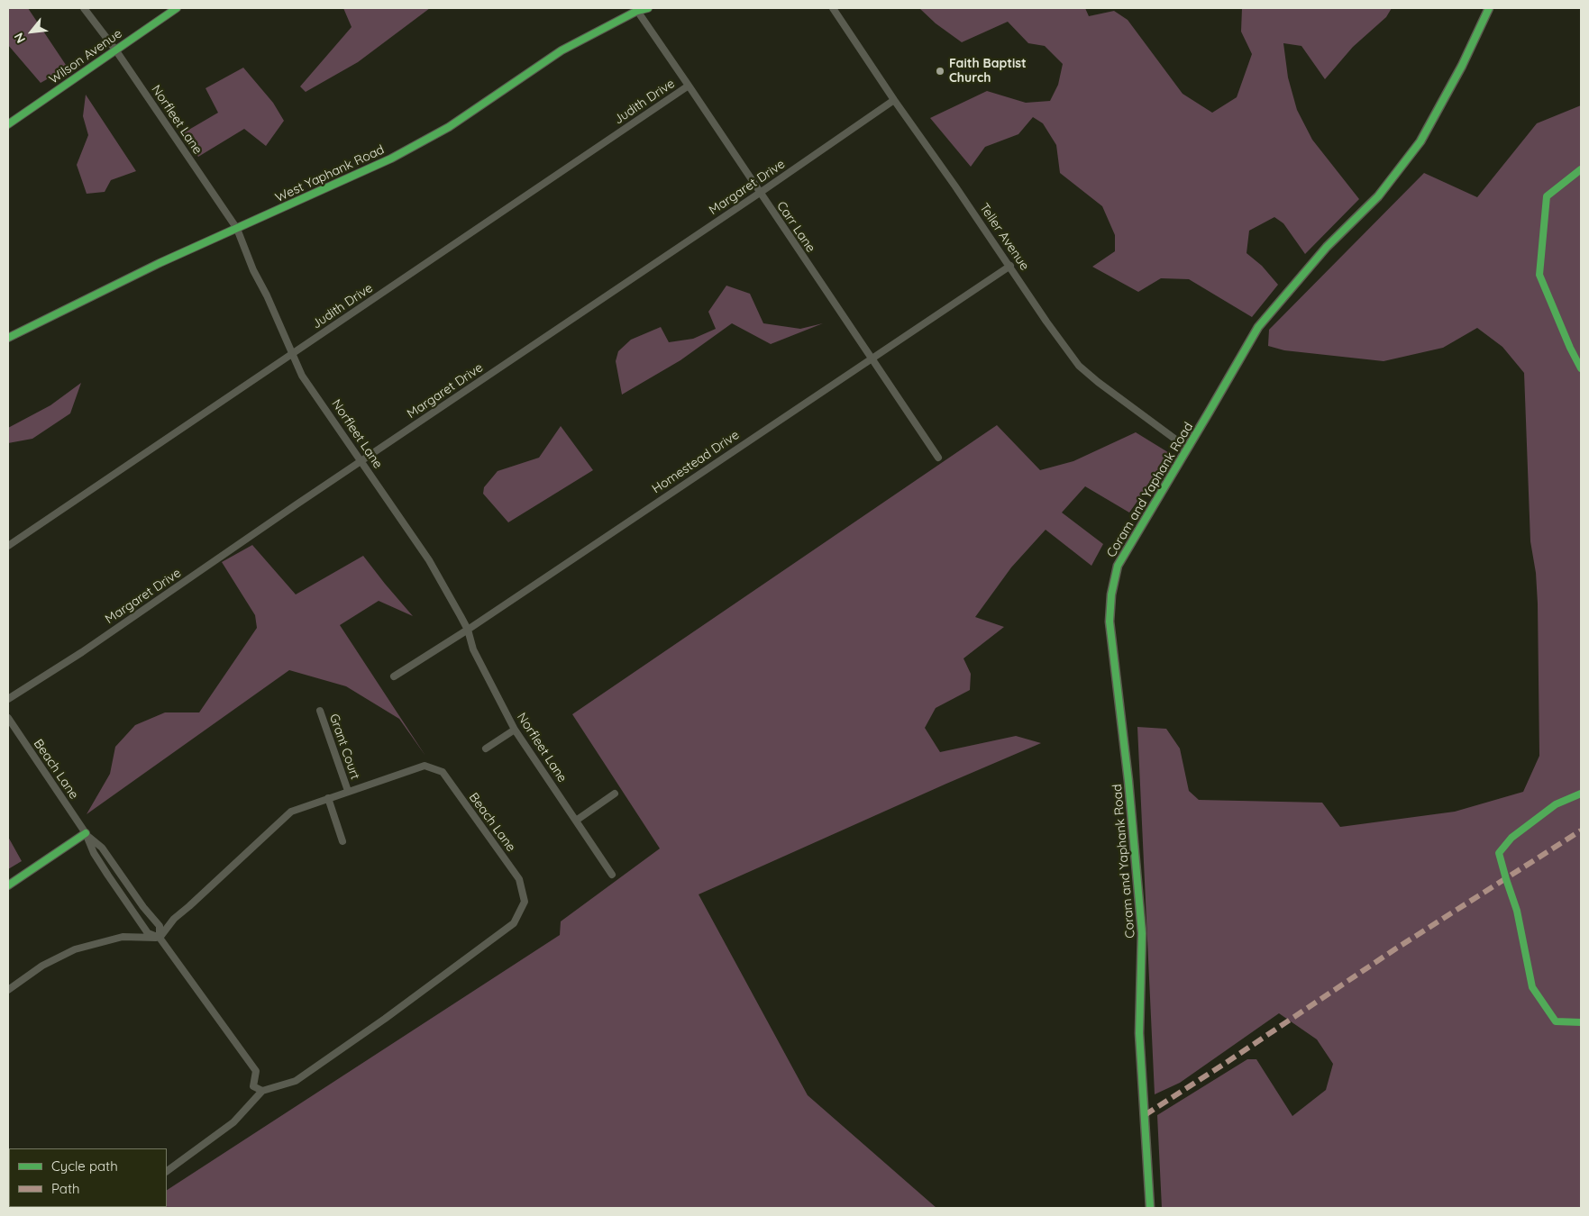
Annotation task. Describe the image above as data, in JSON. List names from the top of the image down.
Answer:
{
  "streets": {
    "main road": ["Coram and Yaphank Road"],
    "street": [
      "Wilson Avenue",
      "Judith Drive",
      "Norfleet Lane",
      "West Yaphank Road",
      "Margaret Drive",
      "Carr Lane",
      "Teller Avenue",
      "Homestead Drive",
      "Grant Court",
      "Beach Lane"
    ]
  },
  "crossings": [
    ["Wilson Avenue", "Norfleet Lane"],
    ["Judith Drive", "Norfleet Lane"],
    ["Judith Drive", "Carr Lane"],
    ["Norfleet Lane", "West Yaphank Road"],
    ["Norfleet Lane", "Margaret Drive"],
    ["Norfleet Lane", "Homestead Drive"],
    ["West Yaphank Road", "Carr Lane"],
    ["Margaret Drive", "Carr Lane"],
    ["Margaret Drive", "Teller Avenue"],
    ["Carr Lane", "Homestead Drive"],
    ["Teller Avenue", "Homestead Drive"],
    ["Teller Avenue", "Coram and Yaphank Road"],
    ["Grant Court", "Beach Lane"]
  ],
  "places": ["Faith Baptist Church"],
  "legend": ["Cycle path", "Path"],
  "north": "bottom left"
}
